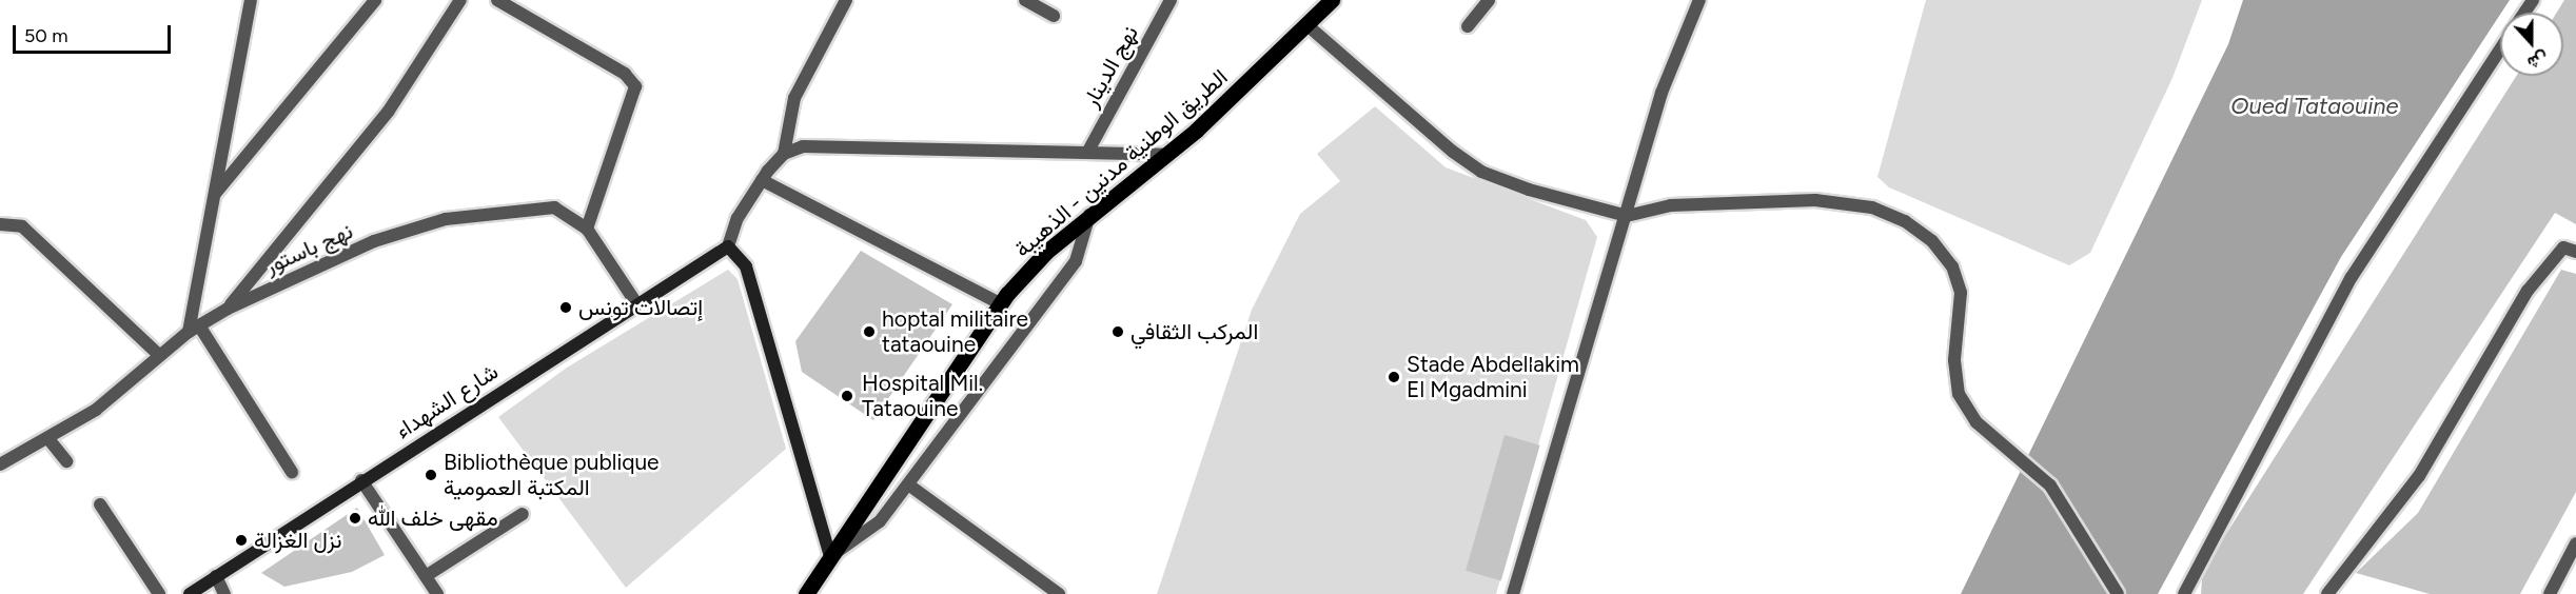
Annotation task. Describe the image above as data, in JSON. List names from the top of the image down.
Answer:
{
  "streets": {
    "main road": ["الطريق الوطنية مدنين - الذهيبة", "شارع الشهداء"],
    "street": ["نهج الدينار", "نهج باستور"]
  },
  "crossings": [
    ["نهج باستور", "شارع الشهداء"]
  ],
  "water": ["Oued Tataouine"],
  "places": [
    "إتصالات تونس",
    "hoptal militaire tataouine",
    "المركب الثقافي",
    "Stade Abdelاakim El Mgadmini",
    "Hospital Mil. Tataouine",
    "Bibliothèque publique المكتبة العمومية",
    "مقهى خلف الله",
    "نزل الغزالة"
  ],
  "scale_bar": "50 m",
  "north": "bottom"
}
